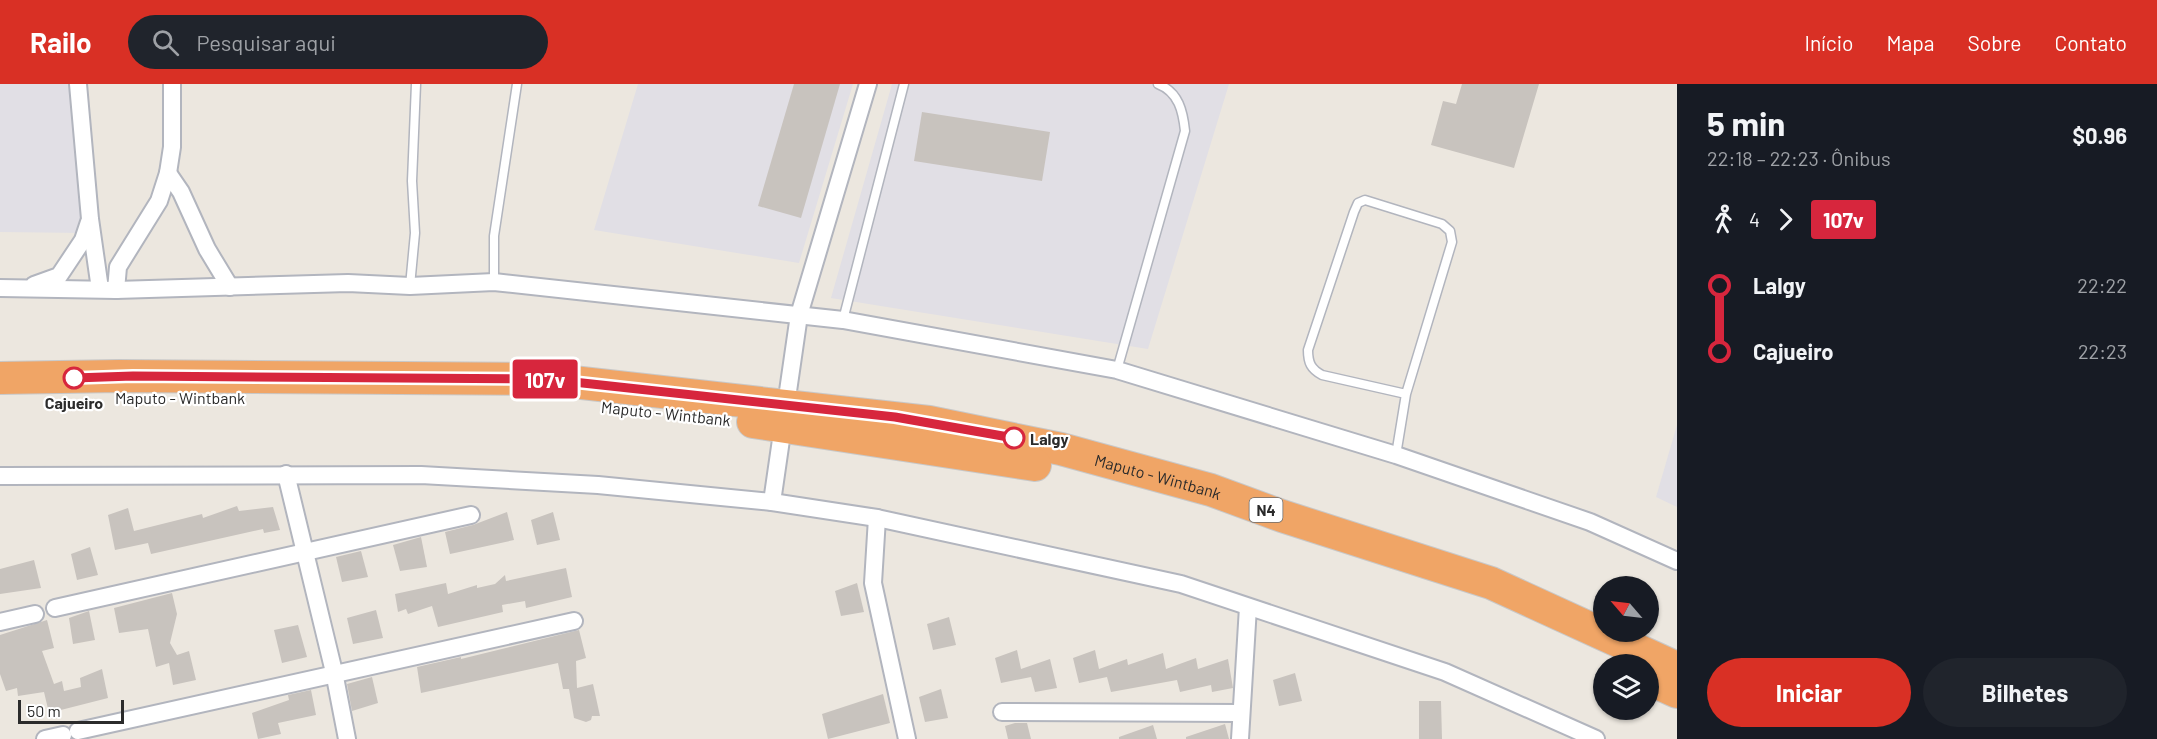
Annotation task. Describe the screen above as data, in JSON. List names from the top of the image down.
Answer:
{
  "streets": {
    "highway": ["Maputo - Wintbank", "N4"]
  },
  "places": ["Cajueiro", "Lalgy"],
  "lines": ["bus line 107v"],
  "scale_bar": "50 m",
  "north": "top left",
  "page": {
    "header": "Railo",
    "search": "Pesquisar aqui",
    "nav": [
      "Início",
      "Mapa",
      "Sobre",
      "Contato"
    ],
    "on_map": "107v",
    "heading": ["5 min", "22:18 – 22:23 · Ônibus", "$0.96"],
    "legs": ["4", "107v"],
    "list": [
      {
        "name": "Lalgy",
        "value": "22:22"
      },
      {
        "name": "Cajueiro",
        "value": "22:23"
      }
    ],
    "buttons": ["Iniciar", "Bilhetes"],
    "scale": "50 m"
  }
}
